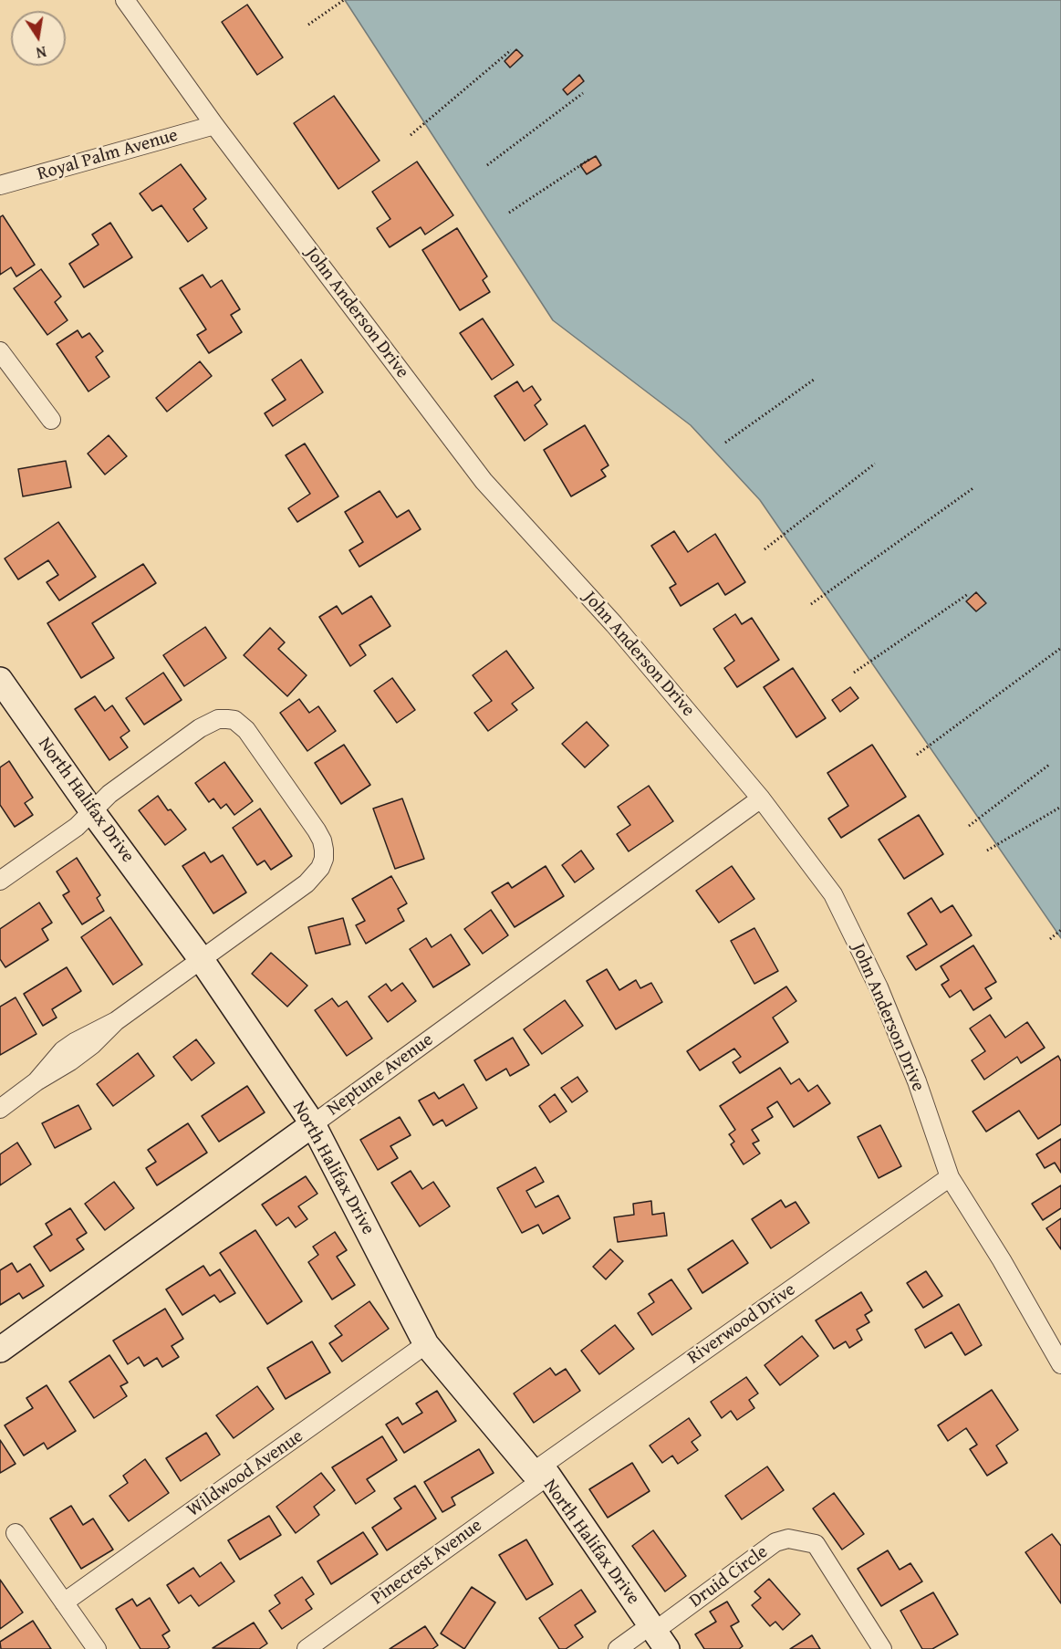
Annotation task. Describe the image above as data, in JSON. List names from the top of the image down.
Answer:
{
  "streets": {
    "street": [
      "Royal Palm Avenue",
      "John Anderson Drive",
      "North Halifax Drive",
      "Neptune Avenue",
      "Riverwood Drive",
      "Wildwood Avenue",
      "Pinecrest Avenue",
      "Druid Circle"
    ]
  },
  "crossings": [
    ["Royal Palm Avenue", "John Anderson Drive"],
    ["John Anderson Drive", "Neptune Avenue"],
    ["John Anderson Drive", "Riverwood Drive"],
    ["North Halifax Drive", "Neptune Avenue"],
    ["North Halifax Drive", "Riverwood Drive"],
    ["North Halifax Drive", "Wildwood Avenue"],
    ["North Halifax Drive", "Pinecrest Avenue"],
    ["North Halifax Drive", "Druid Circle"],
    ["Riverwood Drive", "Pinecrest Avenue"]
  ],
  "north": "bottom"
}
